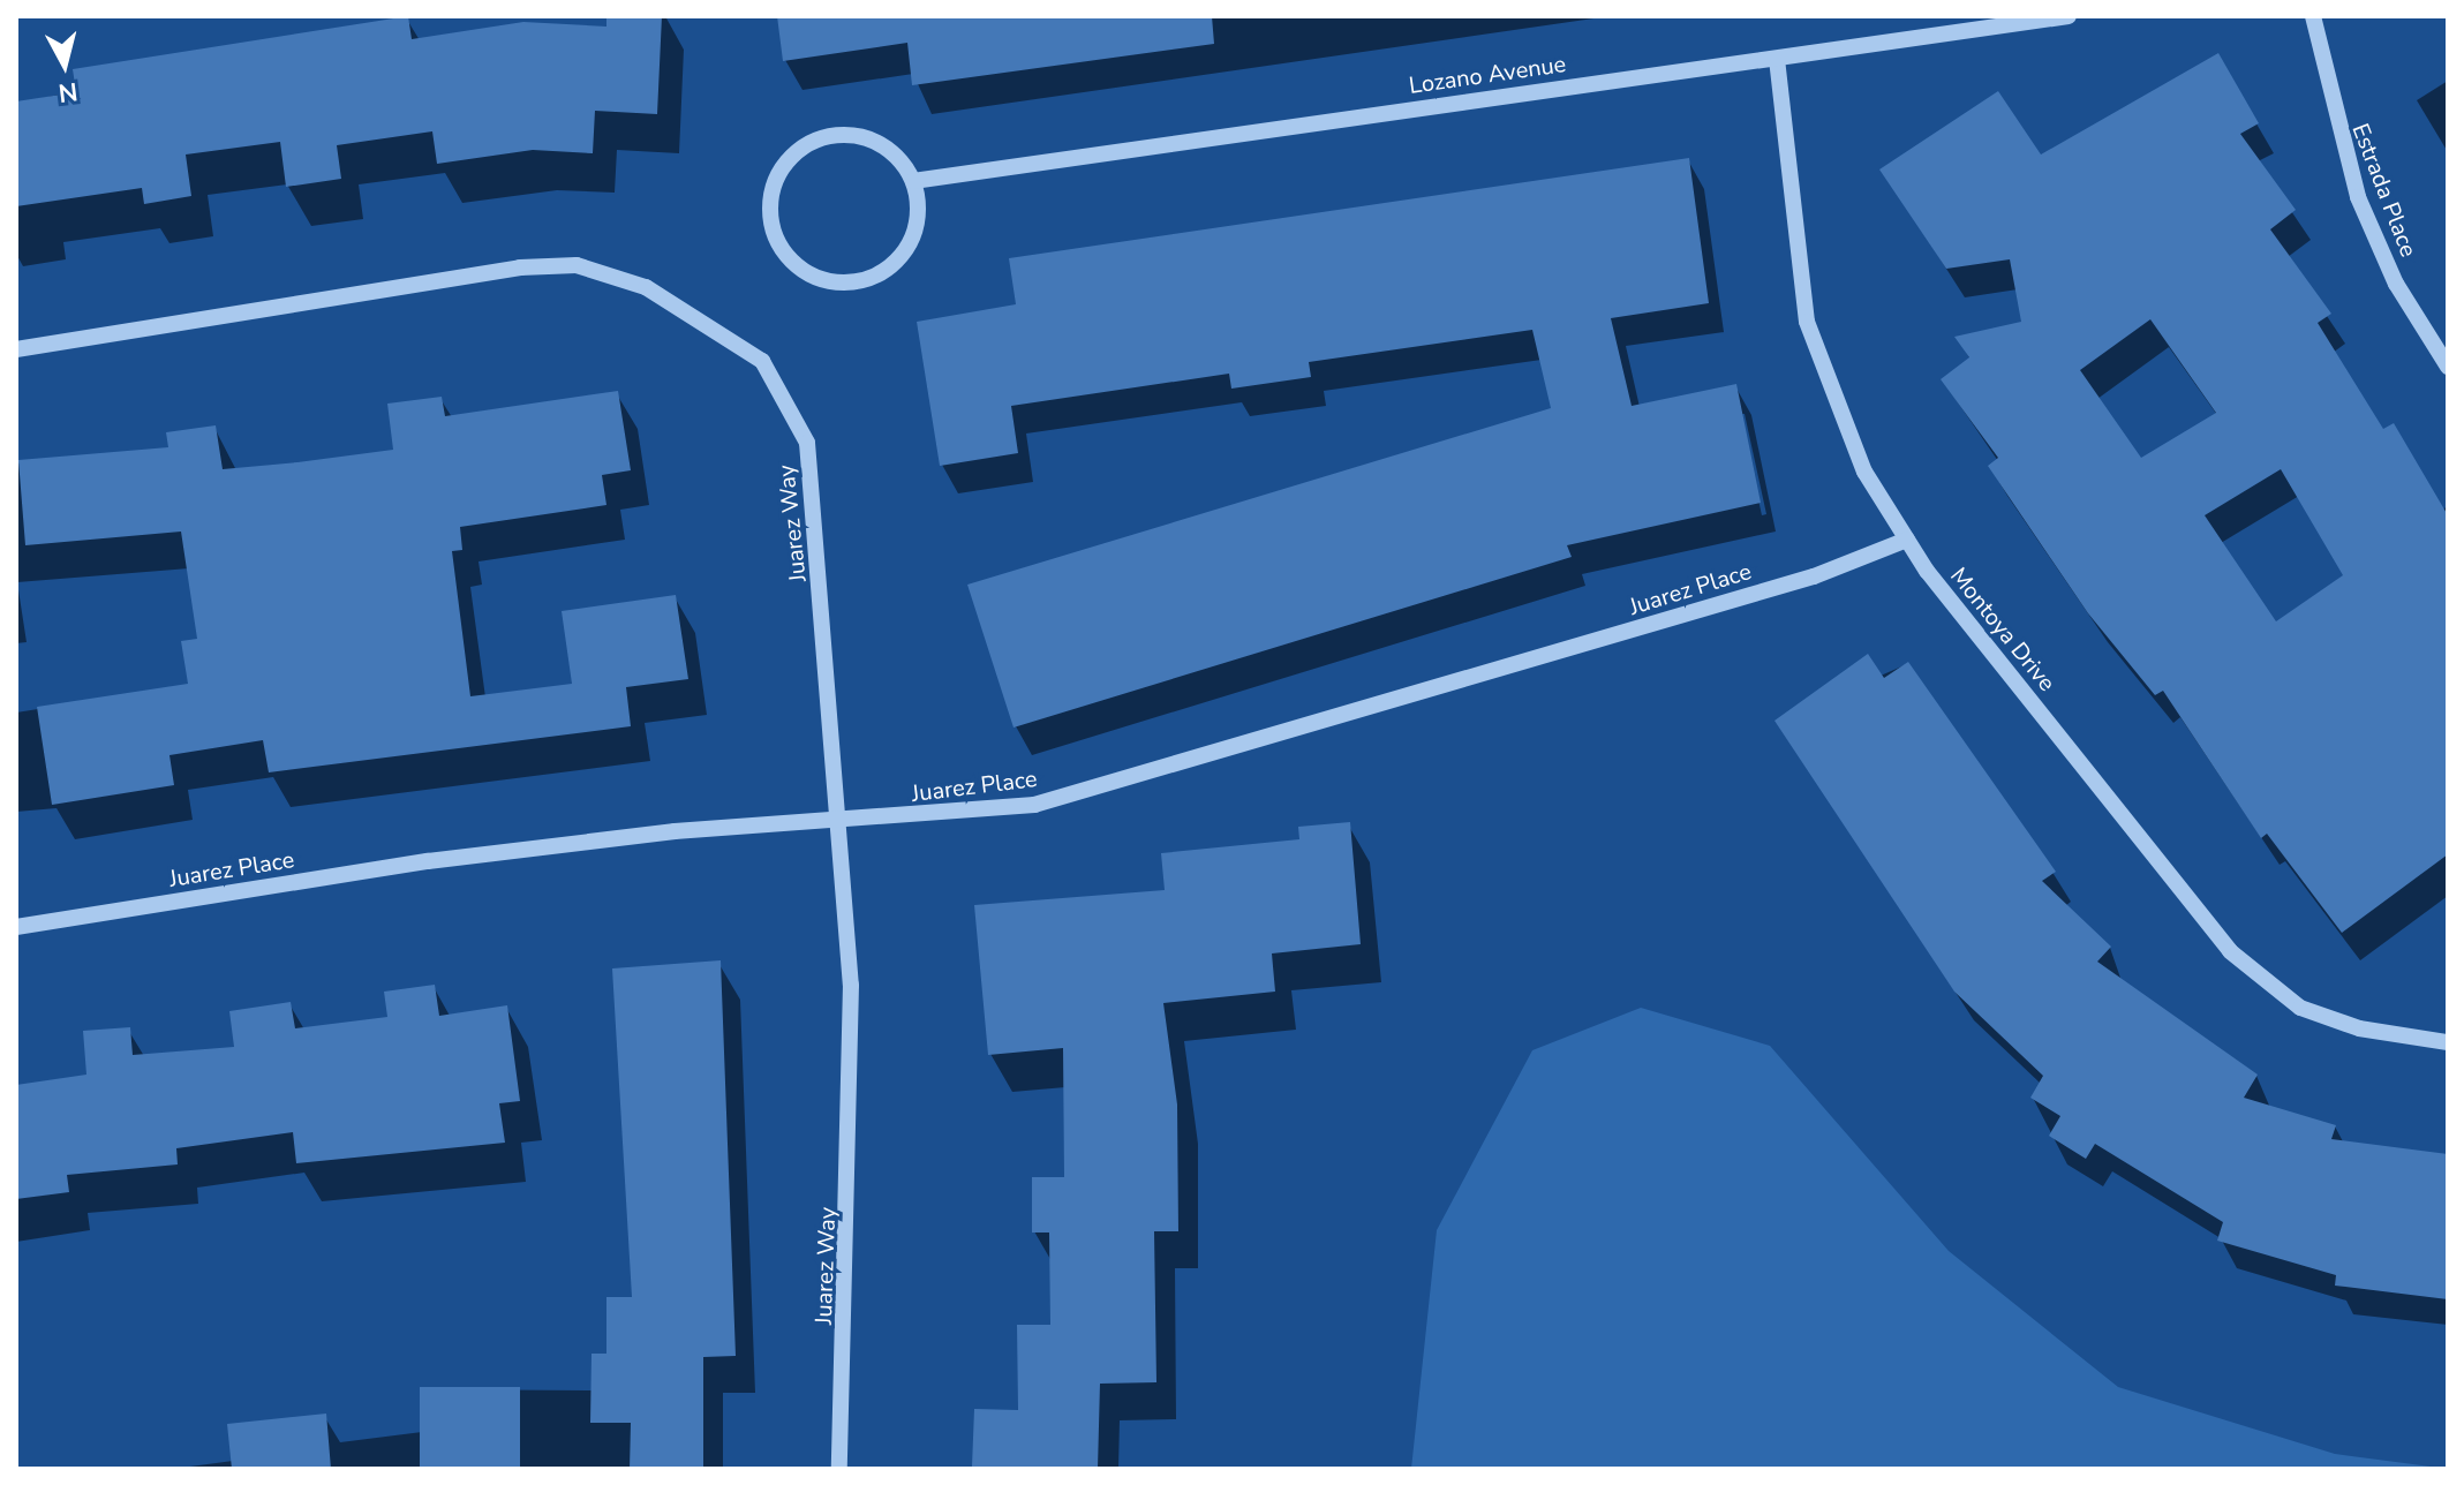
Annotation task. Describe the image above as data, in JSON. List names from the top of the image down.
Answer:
{
  "streets": {
    "street": [
      "Lozano Avenue",
      "Estrada Place",
      "Juarez Way",
      "Juarez Place",
      "Montoya Drive"
    ]
  },
  "crossings": [
    ["Lozano Avenue", "Montoya Drive"],
    ["Juarez Way", "Juarez Place"],
    ["Juarez Place", "Montoya Drive"]
  ],
  "north": "bottom"
}
